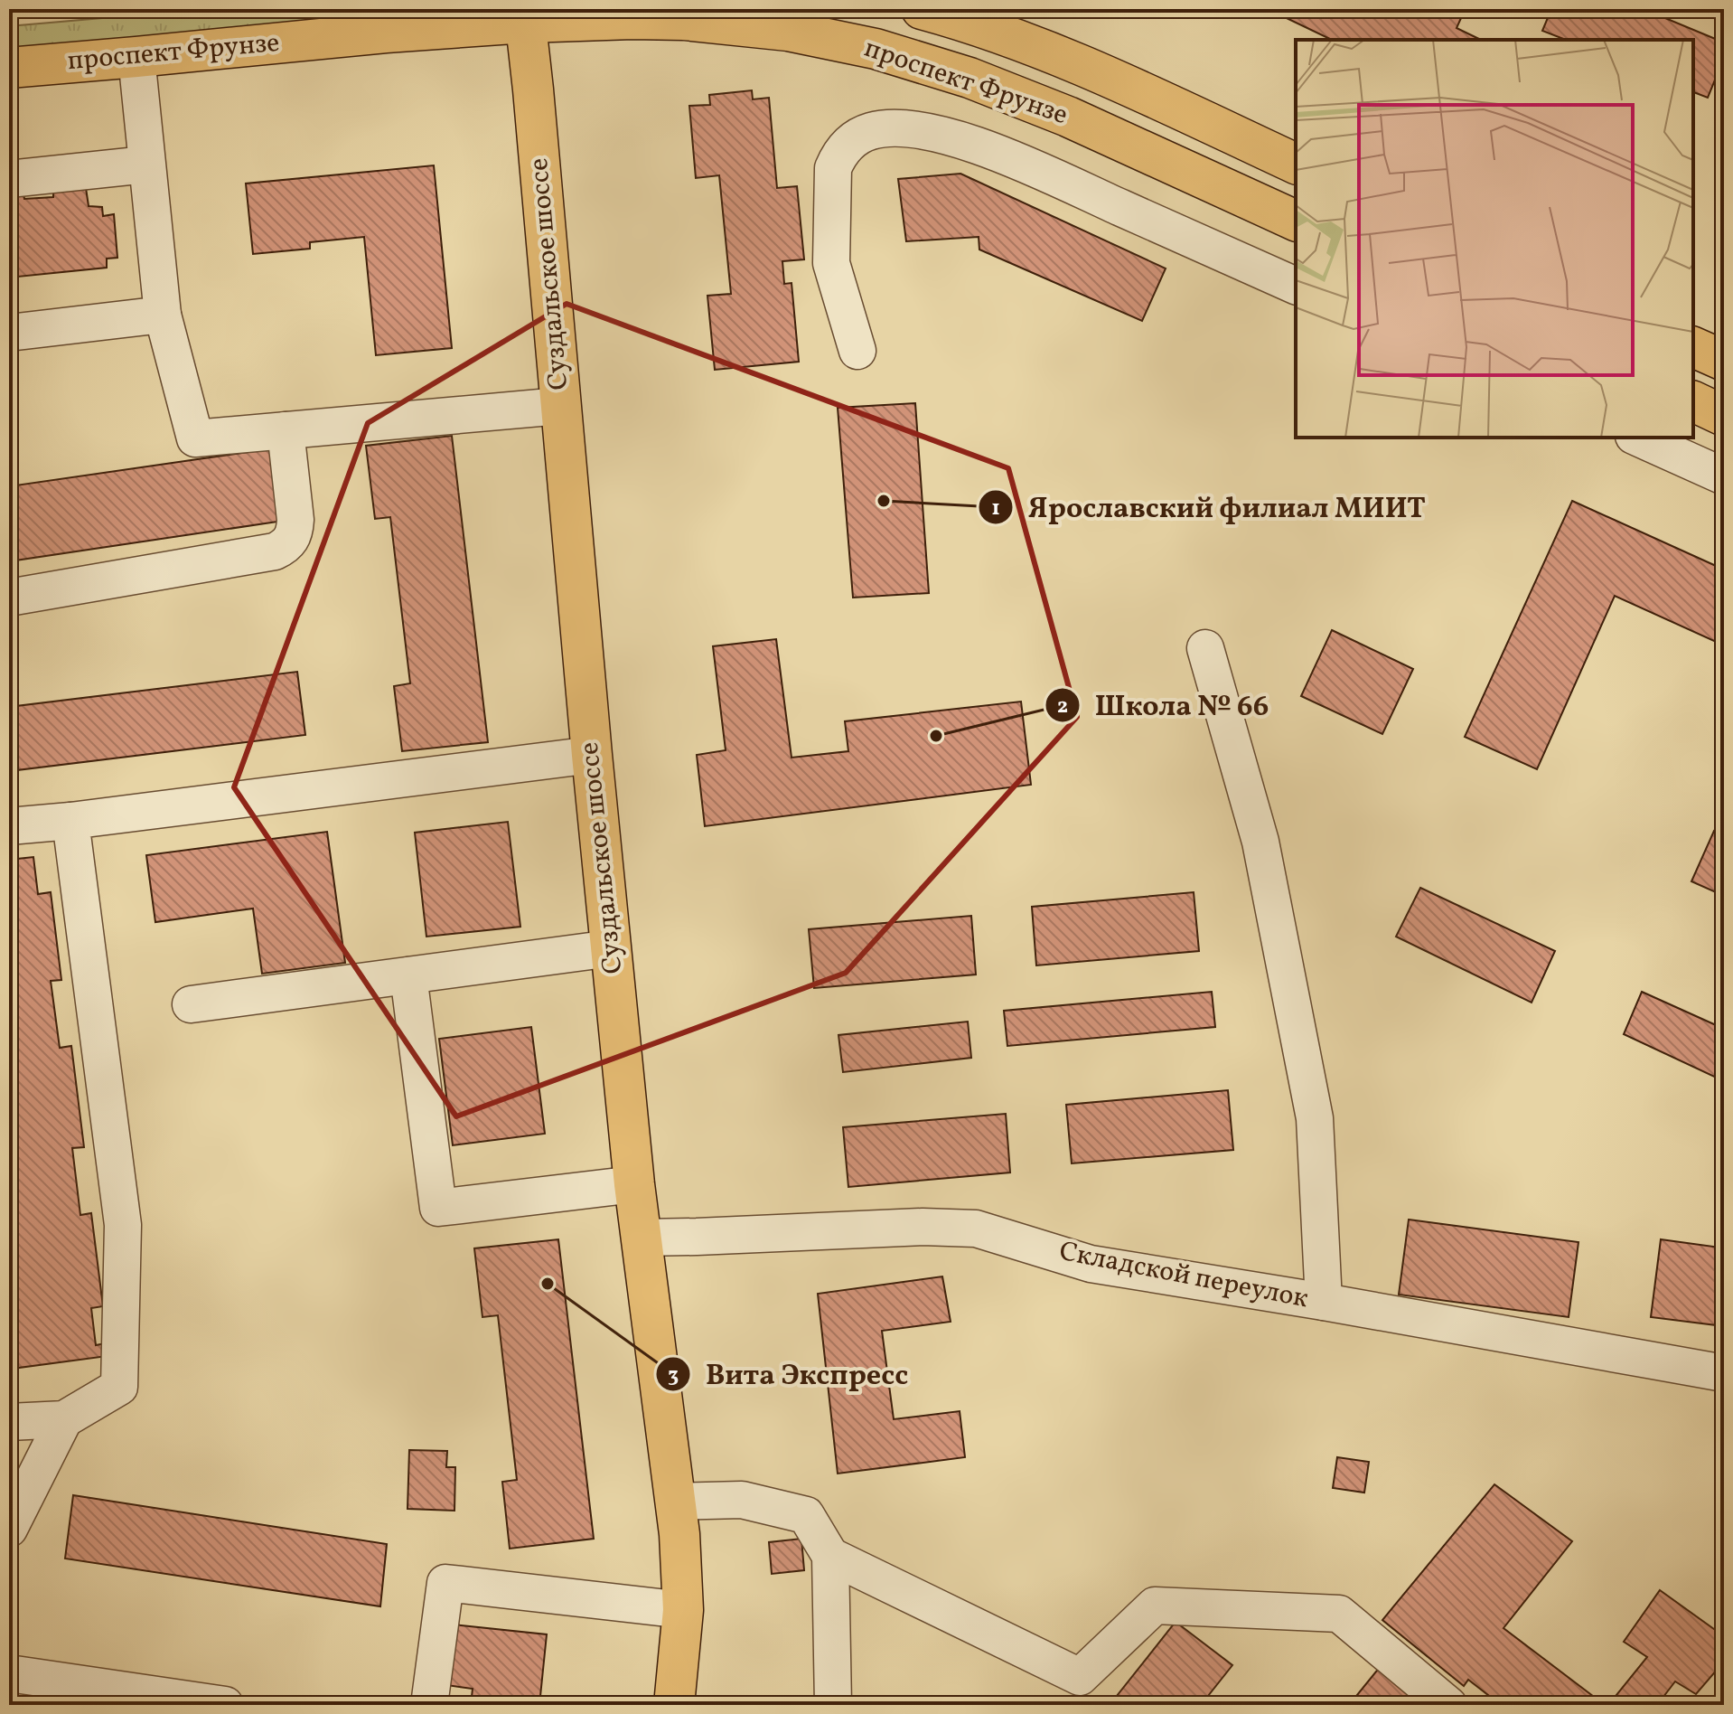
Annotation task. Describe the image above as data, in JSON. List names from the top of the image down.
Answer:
{
  "streets": {
    "main road": ["проспект Фрунзе", "Суздальское шоссе"],
    "street": ["Складской переулок"]
  },
  "crossings": [
    ["проспект Фрунзе", "Суздальское шоссе"],
    ["Суздальское шоссе", "Складской переулок"]
  ],
  "places": ["Ярославский филиал МИИТ", "Школа № 66", "Вита Экспресс"]
}
